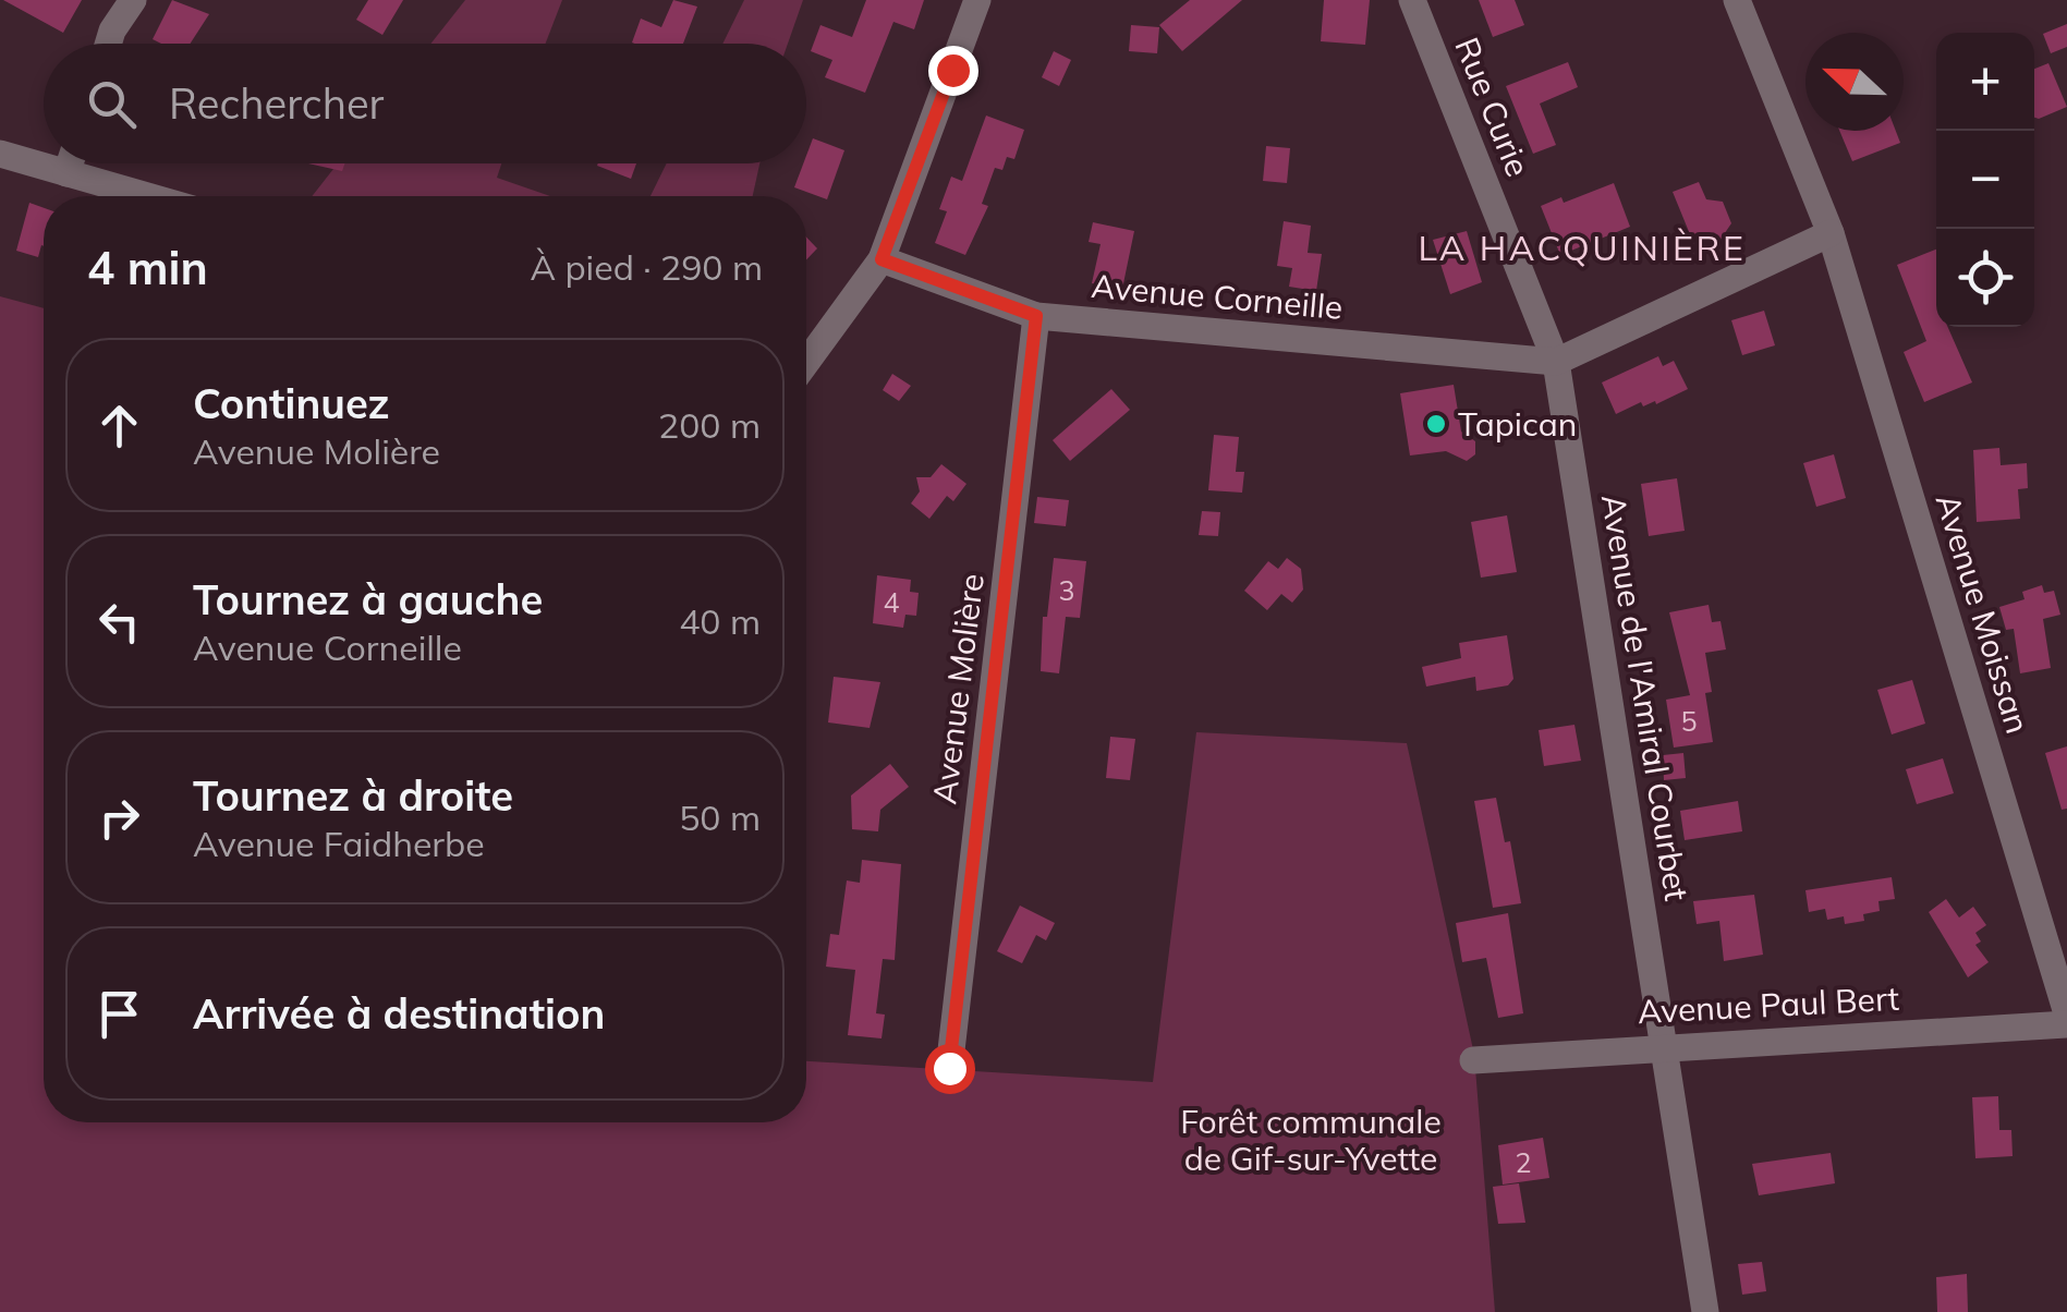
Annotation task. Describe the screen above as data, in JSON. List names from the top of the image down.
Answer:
{
  "streets": {
    "street": [
      "Rue Curie",
      "Avenue Corneille",
      "Avenue Moissan",
      "Avenue Molière",
      "Avenue de l'Amiral Courbet",
      "Avenue Paul Bert"
    ]
  },
  "crossings": [
    ["Rue Curie", "Avenue Corneille"],
    ["Rue Curie", "Avenue de l'Amiral Courbet"],
    ["Avenue Corneille", "Avenue Molière"],
    ["Avenue Corneille", "Avenue de l'Amiral Courbet"],
    ["Avenue de l'Amiral Courbet", "Avenue Paul Bert"]
  ],
  "districts": ["LA HACQUINIÈRE"],
  "parks": ["Forêt communale de Gif-sur-Yvette"],
  "places": ["Tapican"],
  "house_numbers": [
    "3",
    "4",
    "5",
    "2"
  ],
  "north": "left",
  "page": {
    "map_buttons": ["+", "−"],
    "search": "Rechercher",
    "heading": ["4 min", "À pied · 290 m"],
    "list": [
      ["Continuez", "Avenue Molière", "200 m"],
      ["Tournez à gauche", "Avenue Corneille", "40 m"],
      ["Tournez à droite", "Avenue Faidherbe", "50 m"],
      "Arrivée à destination"
    ]
  }
}
